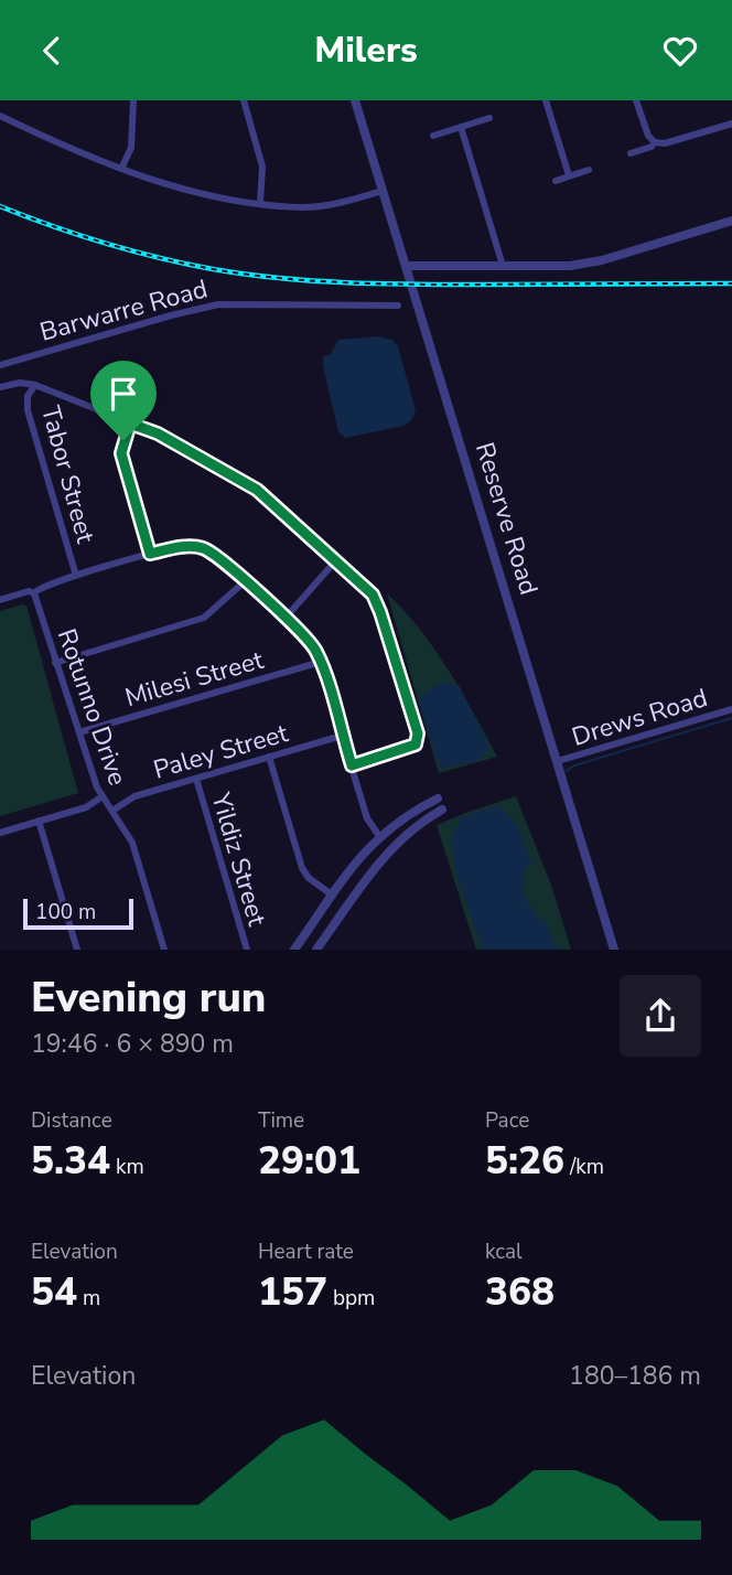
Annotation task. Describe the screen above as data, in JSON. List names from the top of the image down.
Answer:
{
  "streets": {
    "street": [
      "Barwarre Road",
      "Tabor Street",
      "Reserve Road",
      "Milesi Street",
      "Rotunno Drive",
      "Drews Road",
      "Paley Street",
      "Yildiz Street"
    ]
  },
  "crossings": [
    ["Reserve Road", "Drews Road"],
    ["Milesi Street", "Rotunno Drive"],
    ["Rotunno Drive", "Paley Street"],
    ["Paley Street", "Yildiz Street"]
  ],
  "scale_bar": "100 m",
  "page": {
    "header": "Milers",
    "scale": "100 m",
    "heading": ["Evening run", "19:46 · 6 × 890 m"],
    "stats": [
      ["Distance", "5.34 km"],
      ["Time", "29:01"],
      ["Pace", "5:26 /km"],
      ["Elevation", "54 m"],
      ["Heart rate", "157 bpm"],
      ["kcal", "368"]
    ],
    "chart": ["Elevation", "180–186 m"]
  }
}
